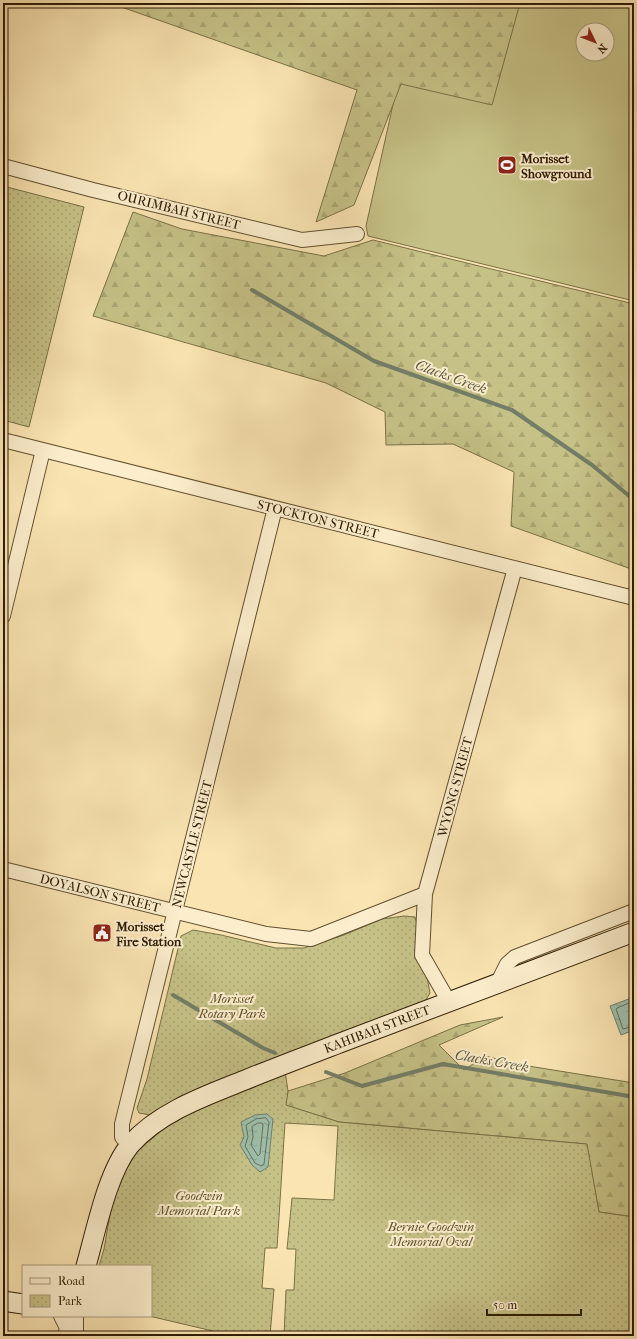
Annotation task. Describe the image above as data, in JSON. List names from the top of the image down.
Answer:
{
  "streets": {
    "street": [
      "OURIMBAH STREET",
      "STOCKTON STREET",
      "WYONG STREET",
      "NEWCASTLE STREET",
      "DOYALSON STREET",
      "KAHIBAH STREET"
    ]
  },
  "crossings": [
    ["STOCKTON STREET", "WYONG STREET"],
    ["STOCKTON STREET", "NEWCASTLE STREET"],
    ["WYONG STREET", "DOYALSON STREET"],
    ["WYONG STREET", "KAHIBAH STREET"],
    ["NEWCASTLE STREET", "DOYALSON STREET"],
    ["NEWCASTLE STREET", "KAHIBAH STREET"]
  ],
  "water": ["Clacks Creek"],
  "parks": ["Morisset Rotary Park", "Goodwin Memorial Park", "Bernie Goodwin Memorial Oval"],
  "places": {
    "sports": ["Morisset Showground"],
    "public building": ["Morisset Fire Station"]
  },
  "legend": ["Road", "Park"],
  "scale_bar": "50 m",
  "north": "bottom right"
}
